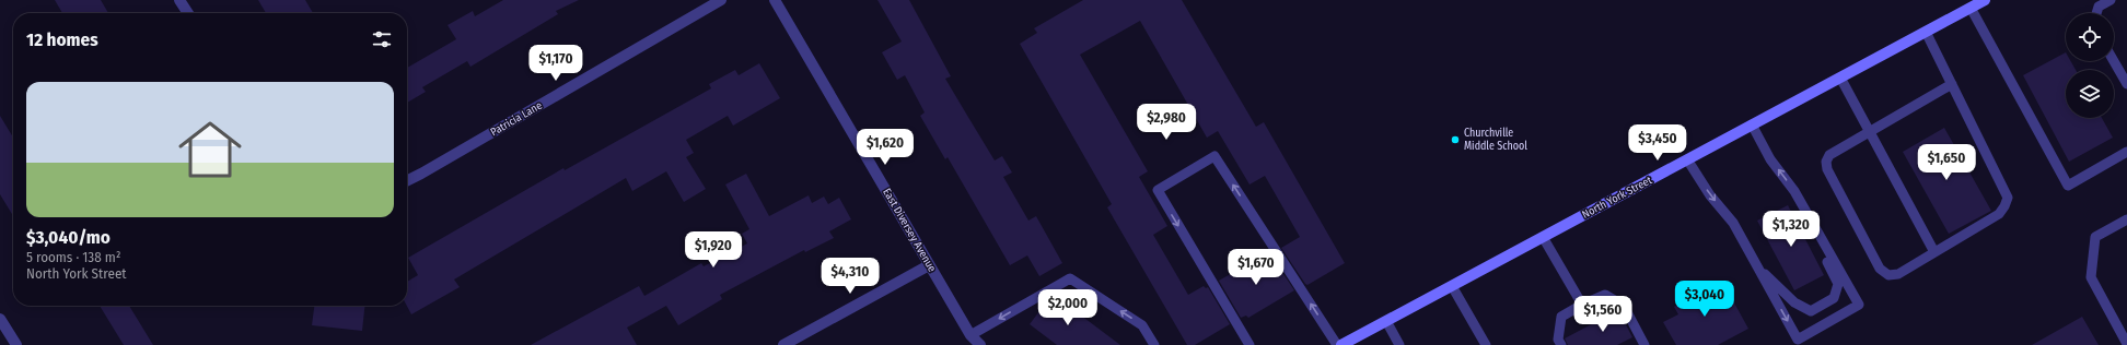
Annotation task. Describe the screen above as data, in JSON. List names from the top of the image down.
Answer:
{
  "streets": {
    "main road": ["North York Street"],
    "street": ["Patricia Lane", "East Diversey Avenue"]
  },
  "places": ["Churchville Middle School"],
  "page": {
    "heading": "12 homes",
    "price": [
      "$1,170",
      "$2,980",
      "$3,450",
      "$1,620",
      "$1,650",
      "$1,320",
      "$1,920",
      "$1,670",
      "$4,310",
      "$3,040",
      "$2,000",
      "$1,560"
    ],
    "list": [
      {
        "name": "$3,040/mo",
        "note": "5 rooms · 138 m² · North York Street"
      }
    ]
  }
}
